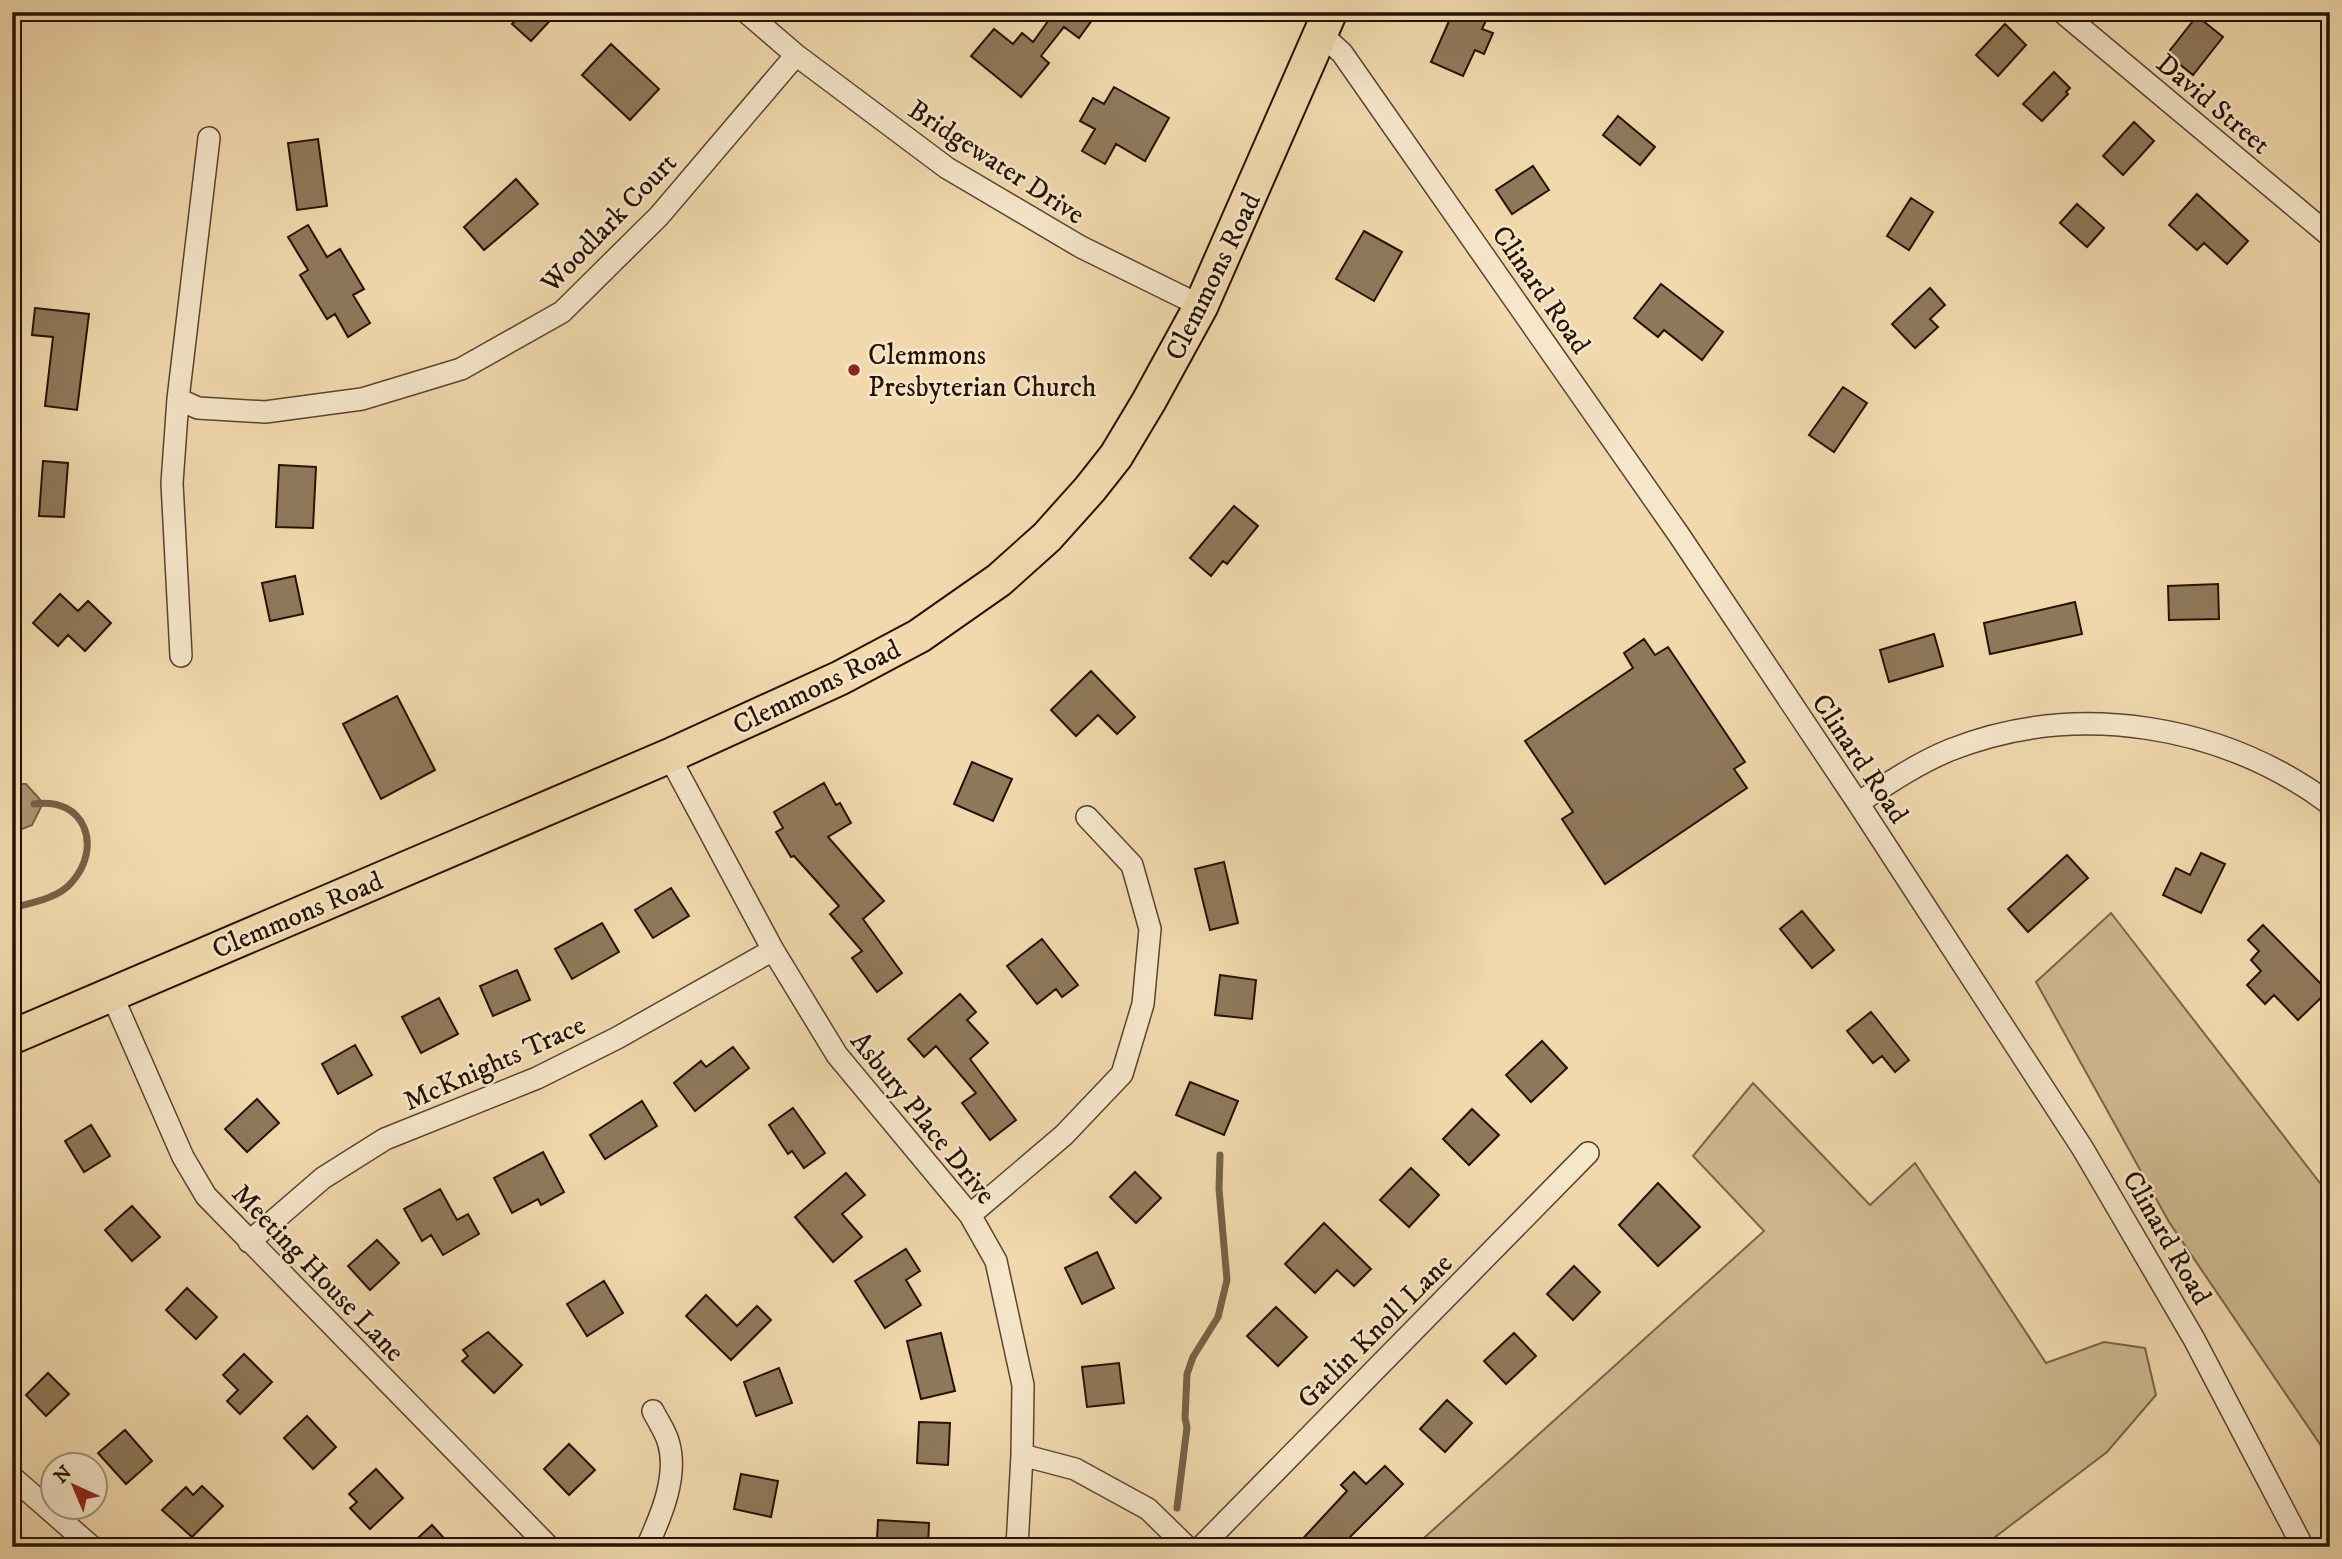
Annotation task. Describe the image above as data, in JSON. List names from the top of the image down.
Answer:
{
  "streets": {
    "main road": ["Clemmons Road"],
    "street": [
      "David Street",
      "Bridgewater Drive",
      "Woodlark Court",
      "Clinard Road",
      "McKnights Trace",
      "Asbury Place Drive",
      "Meeting House Lane",
      "Gatlin Knoll Lane"
    ]
  },
  "crossings": [
    ["Bridgewater Drive", "Woodlark Court"],
    ["Bridgewater Drive", "Clemmons Road"],
    ["Clemmons Road", "Clinard Road"],
    ["Clemmons Road", "Asbury Place Drive"],
    ["Clemmons Road", "Meeting House Lane"],
    ["McKnights Trace", "Asbury Place Drive"],
    ["McKnights Trace", "Meeting House Lane"]
  ],
  "places": ["Clemmons Presbyterian Church"],
  "north": "top left"
}
